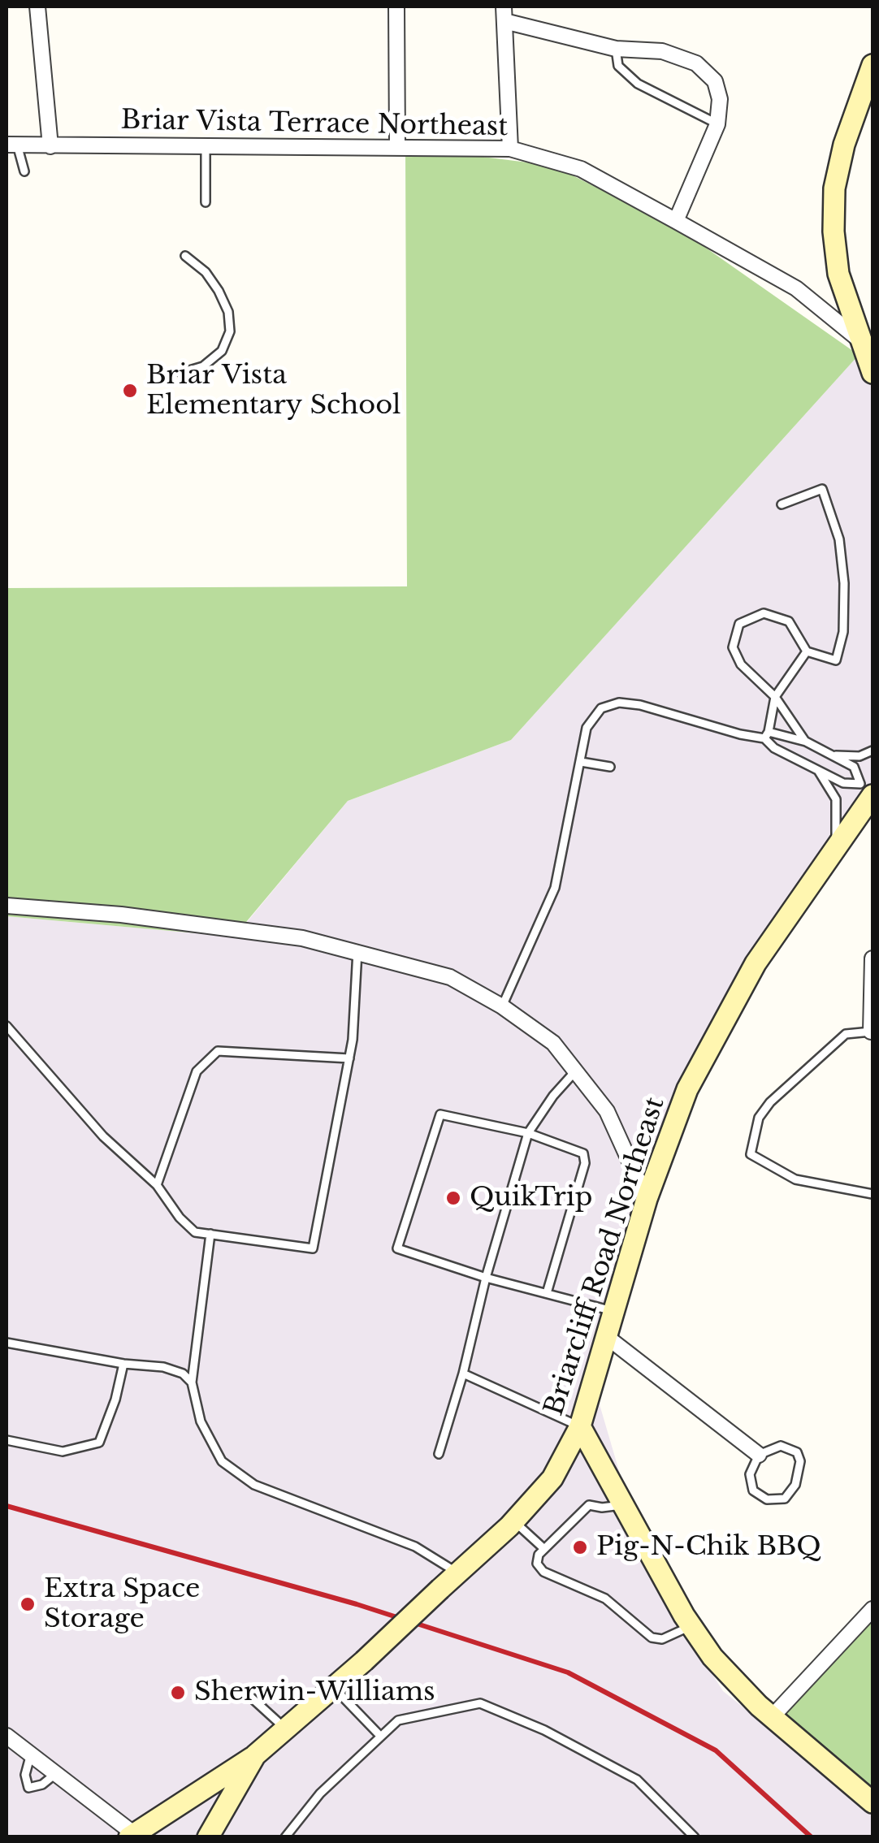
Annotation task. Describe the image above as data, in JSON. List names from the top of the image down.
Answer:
{
  "streets": {
    "main road": ["Briarcliff Road Northeast"],
    "street": ["Briar Vista Terrace Northeast"]
  },
  "places": [
    "Briar Vista Elementary School",
    "QuikTrip",
    "Pig-N-Chik BBQ",
    "Extra Space Storage",
    "Sherwin-Williams"
  ]
}
